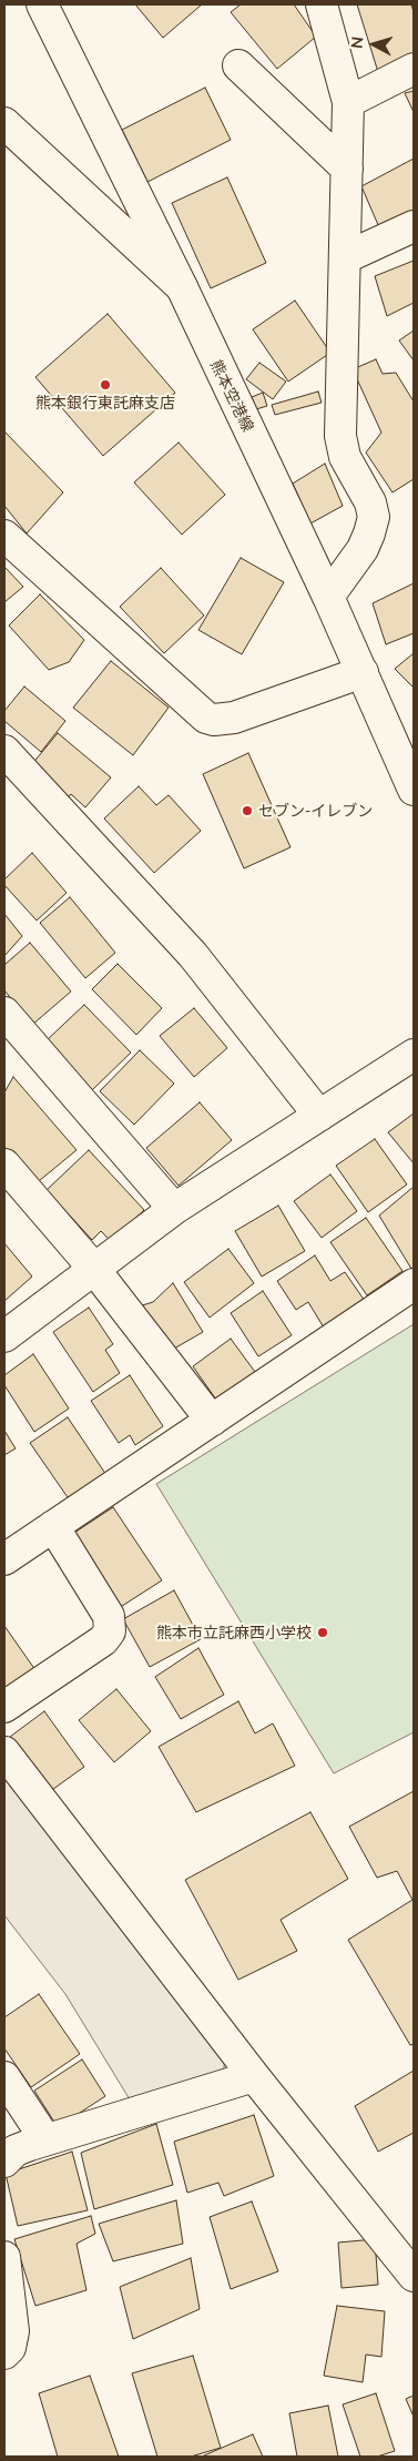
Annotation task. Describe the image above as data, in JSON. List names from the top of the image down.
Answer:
{
  "streets": {
    "street": ["熊本空港線"]
  },
  "places": ["熊本銀行東託麻支店", "セブン-イレブン", "熊本市立託麻西小学校"],
  "north": "left"
}
